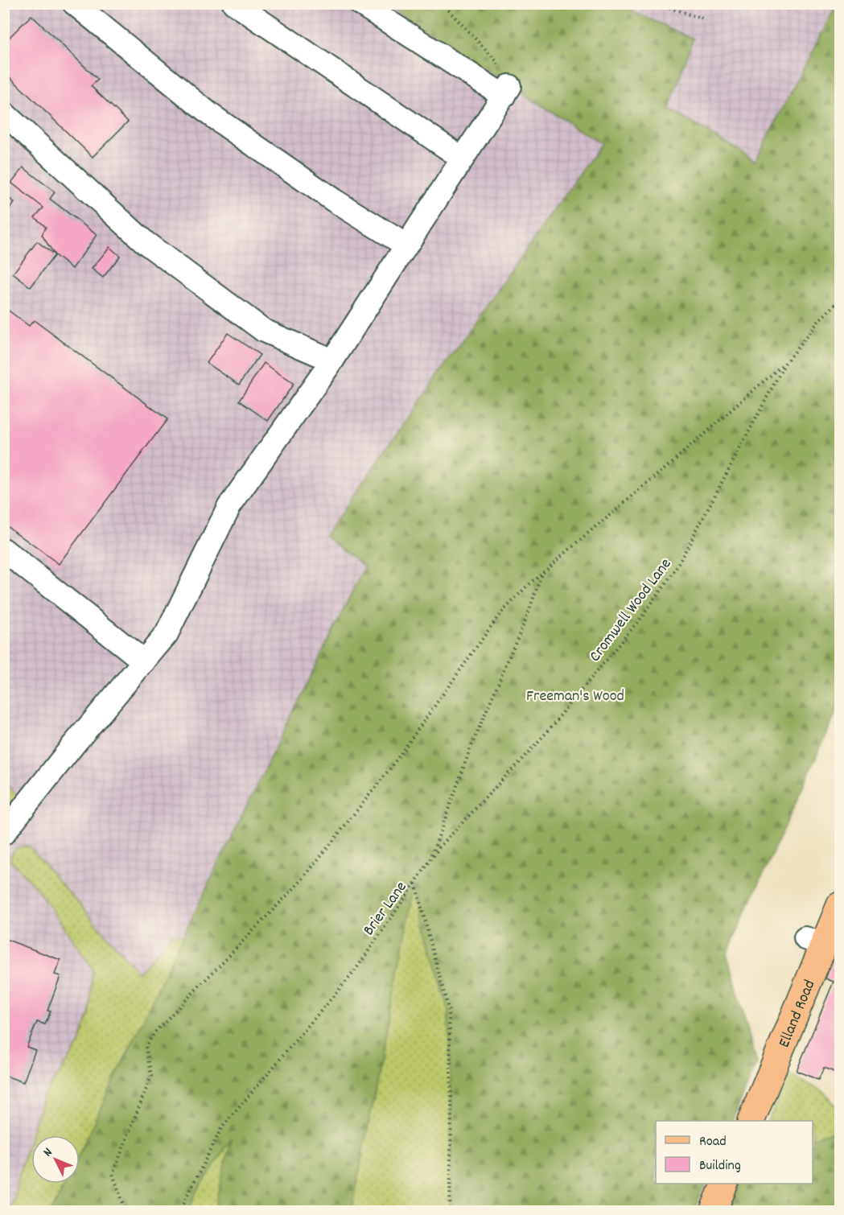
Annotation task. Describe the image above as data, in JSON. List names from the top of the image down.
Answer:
{
  "streets": {
    "main road": ["Elland Road"],
    "path": ["Cromwell Wood Lane", "Brier Lane"]
  },
  "crossings": [
    ["Cromwell Wood Lane", "Brier Lane"]
  ],
  "parks": ["Freeman's Wood"],
  "legend": ["Road", "Building"],
  "north": "top left"
}
